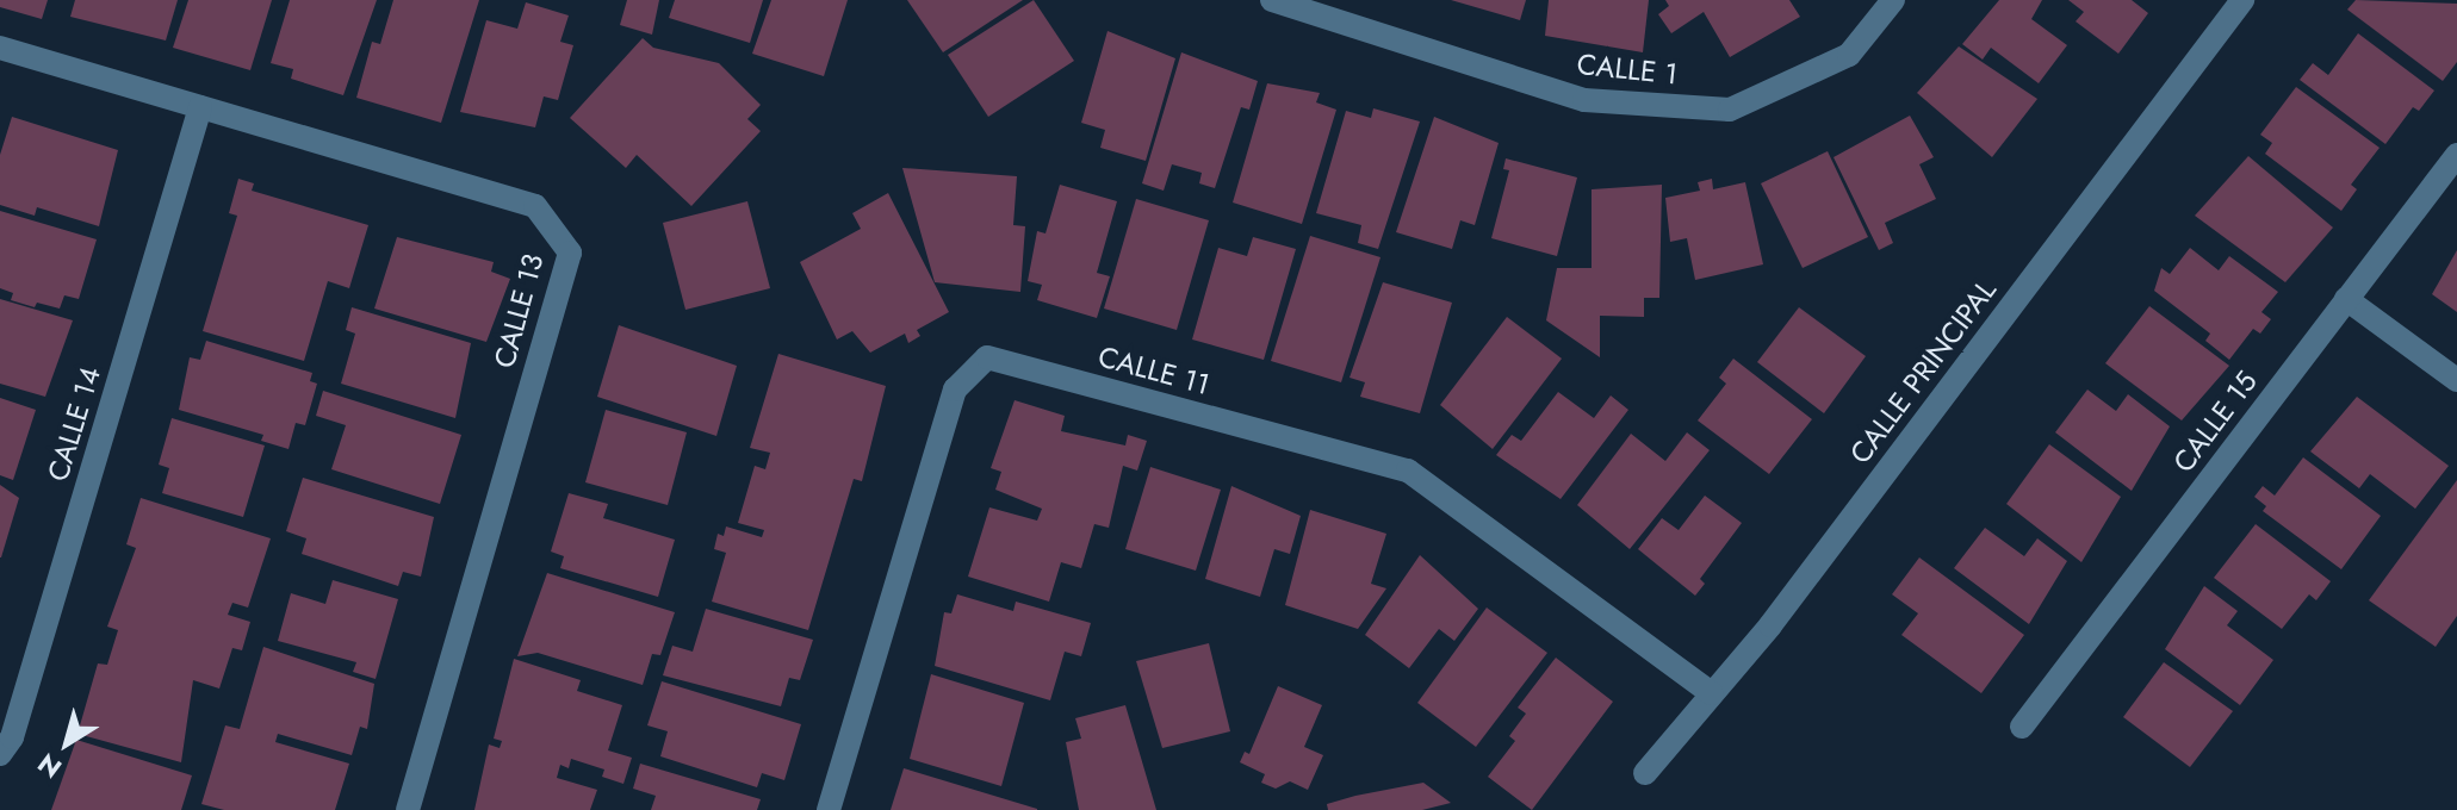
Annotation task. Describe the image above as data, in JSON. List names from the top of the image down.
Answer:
{
  "streets": {
    "street": [
      "CALLE 1",
      "CALLE 13",
      "CALLE 11",
      "CALLE PRINCIPAL",
      "CALLE 15",
      "CALLE 14"
    ]
  },
  "crossings": [
    ["CALLE 13", "CALLE 14"],
    ["CALLE 11", "CALLE PRINCIPAL"]
  ],
  "north": "bottom left"
}
